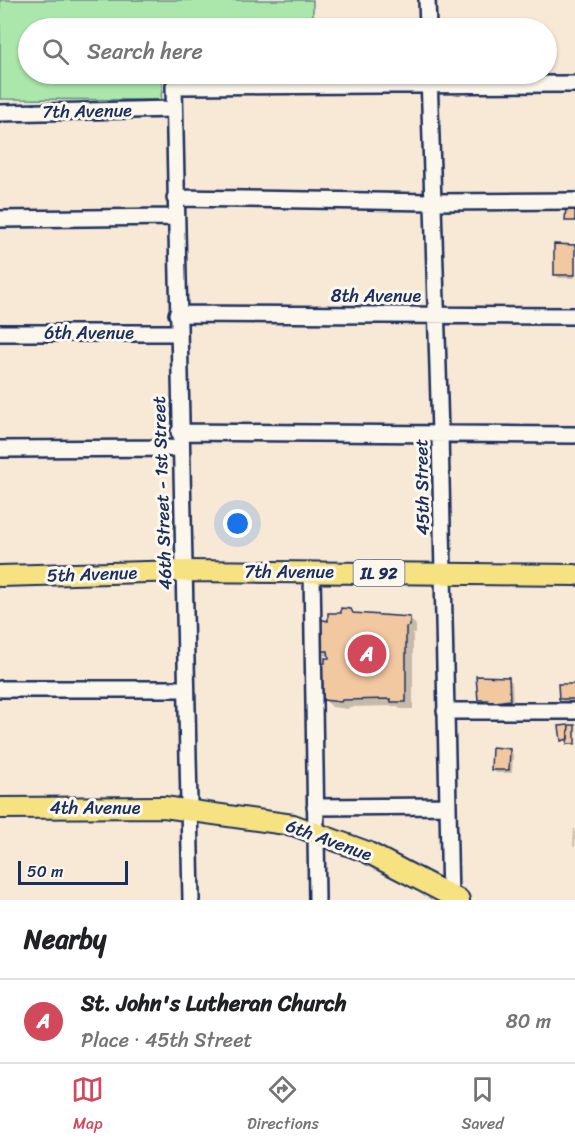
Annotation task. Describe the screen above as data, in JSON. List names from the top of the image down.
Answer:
{
  "streets": {
    "main road": [
      "7th Avenue",
      "6th Avenue",
      "IL 92",
      "5th Avenue",
      "4th Avenue"
    ],
    "street": ["8th Avenue", "45th Street", "46th Street - 1st Street"]
  },
  "crossings": [
    ["7th Avenue", "45th Street"],
    ["7th Avenue", "46th Street - 1st Street"],
    ["7th Avenue", "5th Avenue"],
    ["8th Avenue", "45th Street"],
    ["8th Avenue", "46th Street - 1st Street"],
    ["6th Avenue", "45th Street"],
    ["6th Avenue", "46th Street - 1st Street"],
    ["6th Avenue", "4th Avenue"],
    ["46th Street - 1st Street", "5th Avenue"],
    ["46th Street - 1st Street", "4th Avenue"]
  ],
  "scale_bar": "50 m",
  "page": {
    "search": "Search here",
    "pins": "A",
    "scale": "50 m",
    "heading": "Nearby",
    "list": [
      {
        "mark": "A",
        "name": "St. John's Lutheran Church",
        "note": "Place · 45th Street",
        "value": "80 m"
      }
    ],
    "nav": ["Map", "Directions", "Saved"]
  }
}
